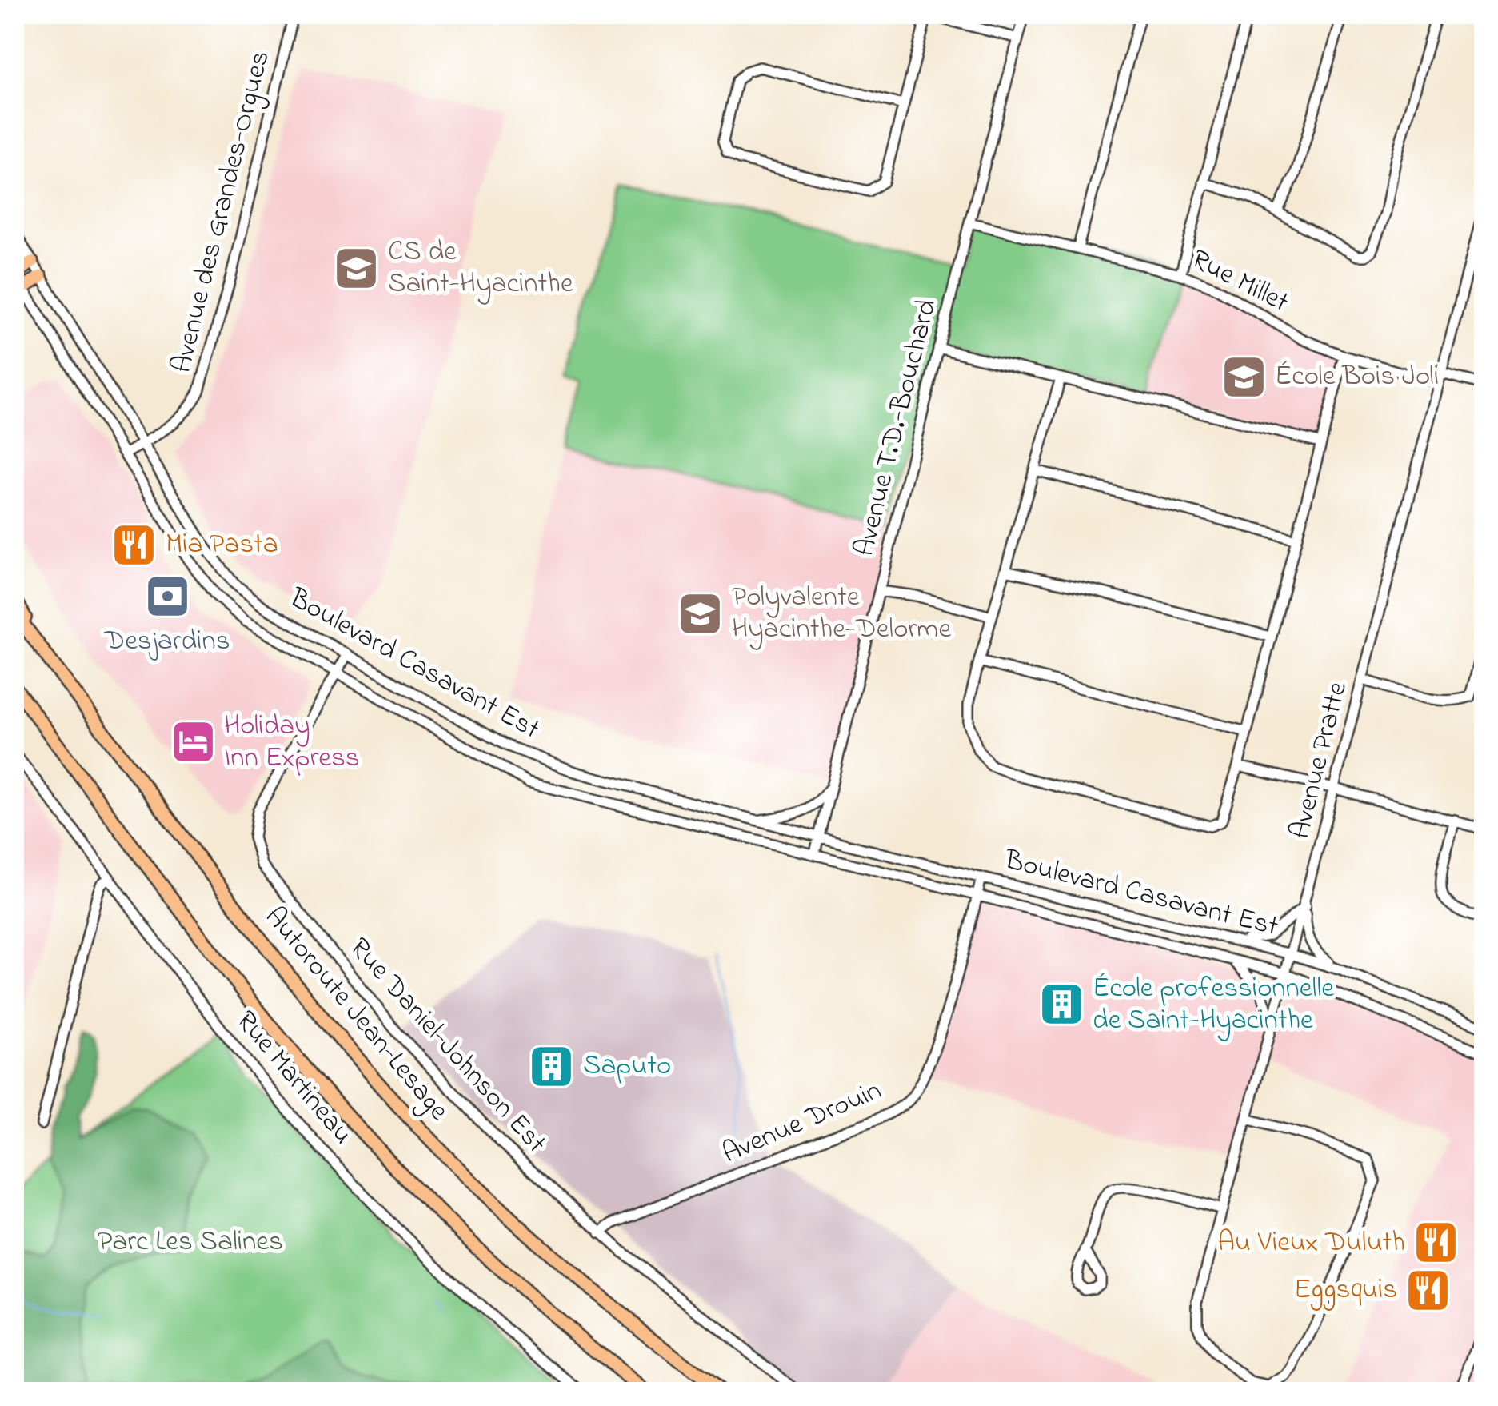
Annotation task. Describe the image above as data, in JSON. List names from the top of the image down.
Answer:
{
  "streets": {
    "highway": ["Autoroute Jean-Lesage"],
    "street": [
      "Avenue des Grandes-Orgues",
      "Rue Millet",
      "Avenue T.D.-Bouchard",
      "Boulevard Casavant Est",
      "Avenue Pratte",
      "Rue Daniel-Johnson Est",
      "Rue Martineau",
      "Avenue Drouin"
    ]
  },
  "crossings": [
    ["Avenue des Grandes-Orgues", "Boulevard Casavant Est"],
    ["Rue Millet", "Avenue T.D.-Bouchard"],
    ["Rue Millet", "Avenue Pratte"],
    ["Avenue T.D.-Bouchard", "Boulevard Casavant Est"],
    ["Boulevard Casavant Est", "Avenue Pratte"],
    ["Boulevard Casavant Est", "Rue Daniel-Johnson Est"],
    ["Boulevard Casavant Est", "Avenue Drouin"],
    ["Rue Daniel-Johnson Est", "Avenue Drouin"]
  ],
  "parks": ["Parc Les Salines"],
  "places": {
    "school or university": ["CS de Saint-Hyacinthe", "École Bois Joli", "Polyvalente Hyacinthe-Delorme"],
    "restaurant": ["Mia Pasta", "Au Vieux Duluth", "Eggsquis"],
    "bank": ["Desjardins"],
    "hotel": ["Holiday Inn Express"],
    "building": ["École professionnelle de Saint-Hyacinthe", "Saputo"]
  }
}
